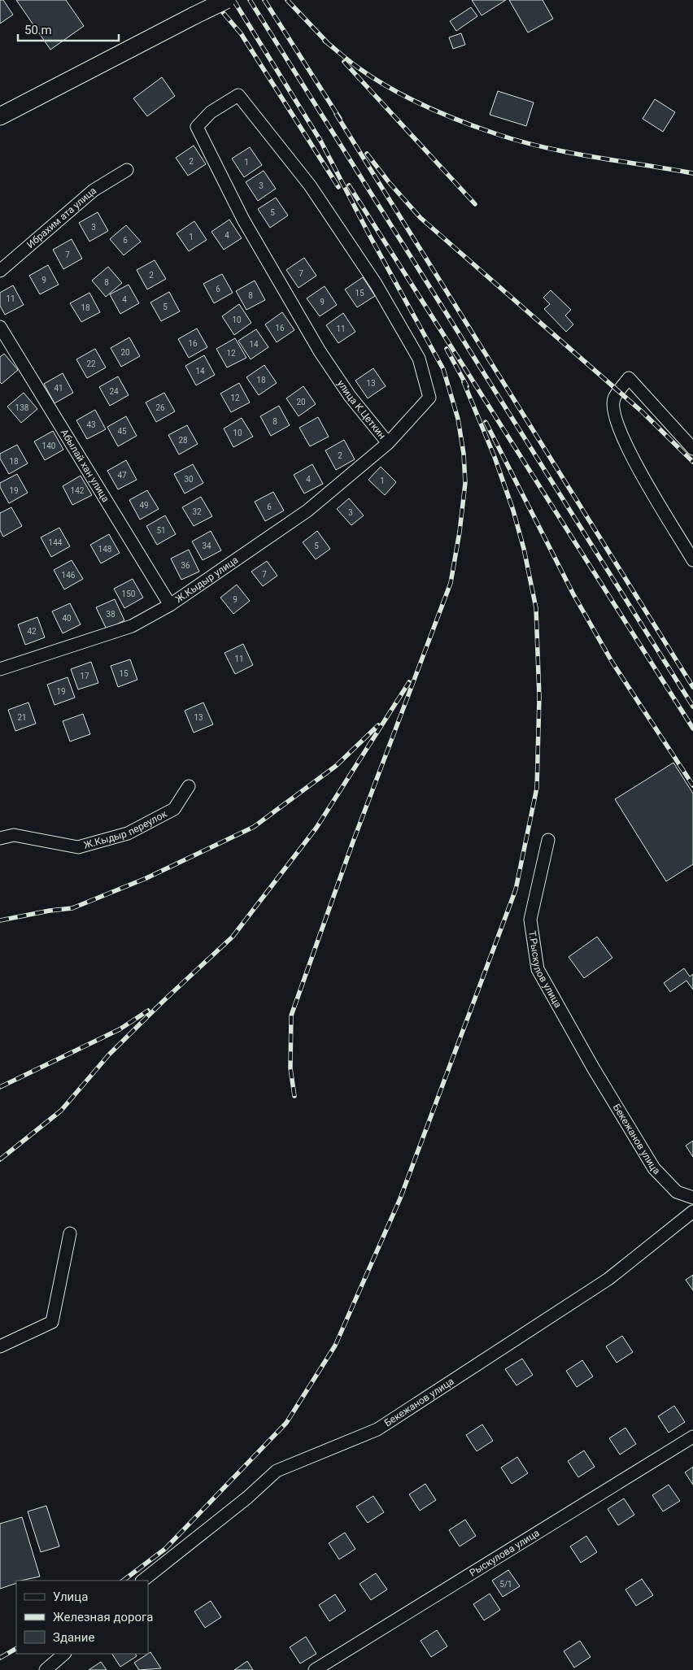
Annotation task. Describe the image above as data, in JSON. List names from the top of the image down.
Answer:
{
  "streets": {
    "street": [
      "Ибрахим ата улица",
      "улица К.Цеткин",
      "Абылай хан улица",
      "Ж.Кыдыр улица",
      "Ж.Кыдыр переулок",
      "Т.Рыскулов улица",
      "Бекежанов улица",
      "Рыскулова улица"
    ]
  },
  "crossings": [
    ["улица К.Цеткин", "Ж.Кыдыр улица"],
    ["Абылай хан улица", "Ж.Кыдыр улица"],
    ["Т.Рыскулов улица", "Бекежанов улица"]
  ],
  "house_numbers": [
    "2",
    "1",
    "3",
    "5",
    "3",
    "4",
    "1",
    "6",
    "7",
    "7",
    "2",
    "9",
    "8",
    "6",
    "15",
    "8",
    "11",
    "4",
    "9",
    "5",
    "18",
    "10",
    "16",
    "11",
    "16",
    "14",
    "20",
    "12",
    "22",
    "14",
    "18",
    "13",
    "41",
    "24",
    "12",
    "20",
    "138",
    "26",
    "8",
    "43",
    "45",
    "10",
    "28",
    "140",
    "2",
    "18",
    "47",
    "30",
    "4",
    "1",
    "19",
    "142",
    "49",
    "6",
    "32",
    "3",
    "51",
    "144",
    "34",
    "5",
    "148",
    "36",
    "7",
    "146",
    "150",
    "9",
    "38",
    "40",
    "42",
    "11",
    "15",
    "17",
    "19",
    "21",
    "13",
    "5/1"
  ],
  "legend": ["Улица", "Железная дорога", "Здание"],
  "scale_bar": "50 m"
}
